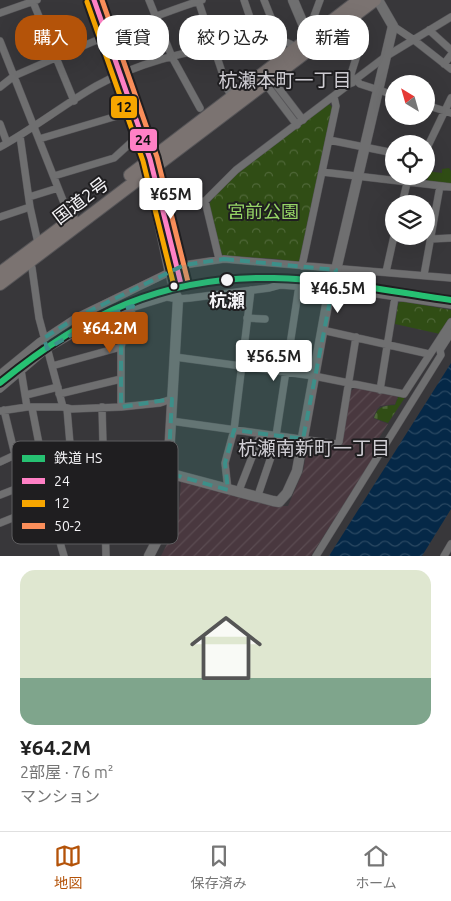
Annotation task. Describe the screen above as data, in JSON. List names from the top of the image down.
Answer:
{
  "streets": {
    "highway": ["国道2号"]
  },
  "districts": ["杭瀬本町一丁目", "杭瀬南新町一丁目"],
  "parks": ["宮前公園"],
  "places": ["杭瀬"],
  "lines": [
    "transit line 24",
    "transit line 50-2",
    "transit line 12",
    "rail line HS"
  ],
  "legend": [
    "鉄道 HS",
    "24",
    "12",
    "50-2"
  ],
  "north": "top left",
  "page": {
    "chip": [
      "購入",
      "賃貸",
      "絞り込み",
      "新着"
    ],
    "price": [
      "¥65M",
      "¥46.5M",
      "¥64.2M",
      "¥56.5M"
    ],
    "list": [
      {
        "name": "¥64.2M",
        "note": "2部屋 · 76 m² · マンション"
      }
    ],
    "tabs": ["地図", "保存済み", "ホーム"]
  }
}
